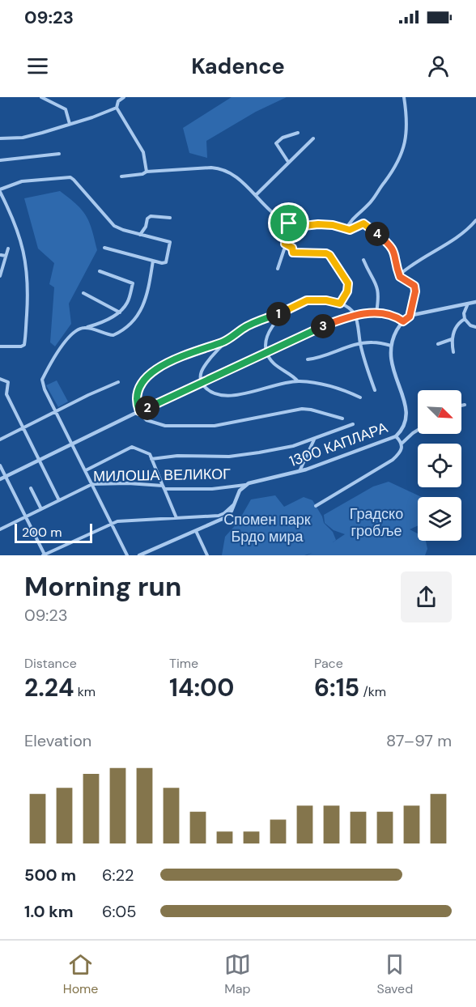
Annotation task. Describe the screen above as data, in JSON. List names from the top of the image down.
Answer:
{
  "streets": {
    "street": ["1300 КАПЛАРА", "МИЛОША ВЕЛИКОГ"]
  },
  "crossings": [
    ["1300 КАПЛАРА", "МИЛОША ВЕЛИКОГ"]
  ],
  "parks": ["Градско гробље", "Спомен парк Брдо мира"],
  "scale_bar": "200 m",
  "north": "bottom right",
  "page": {
    "status": "09:23",
    "header": "Kadence",
    "pins": [
      "4",
      "1",
      "3",
      "2"
    ],
    "scale": "200 m",
    "heading": ["Morning run", "09:23"],
    "stats": [
      ["Distance", "2.24 km"],
      ["Time", "14:00"],
      ["Pace", "6:15 /km"]
    ],
    "chart": ["Elevation", "87–97 m"],
    "list": [
      {
        "name": "500 m",
        "note": "6:22"
      },
      {
        "name": "1.0 km",
        "note": "6:05"
      }
    ],
    "tabs": ["Home", "Map", "Saved"]
  }
}
